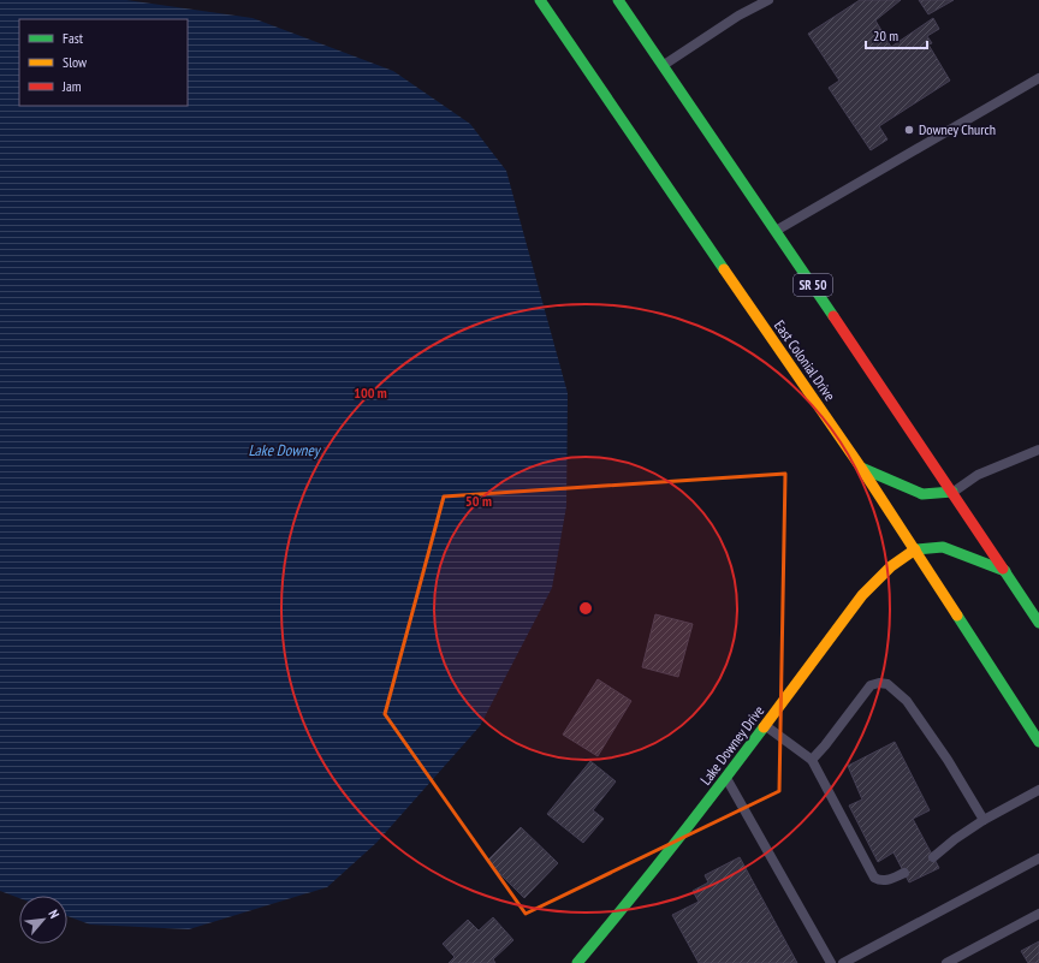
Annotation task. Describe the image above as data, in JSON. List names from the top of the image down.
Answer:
{
  "streets": {
    "main road": ["SR 50", "East Colonial Drive", "Lake Downey Drive"]
  },
  "crossings": [
    ["East Colonial Drive", "Lake Downey Drive"]
  ],
  "water": ["Lake Downey"],
  "places": ["Downey Church"],
  "legend": ["Fast", "Slow", "Jam"],
  "scale_bar": "20 m",
  "north": "top right",
  "rings": ["100 m", "50 m"]
}
